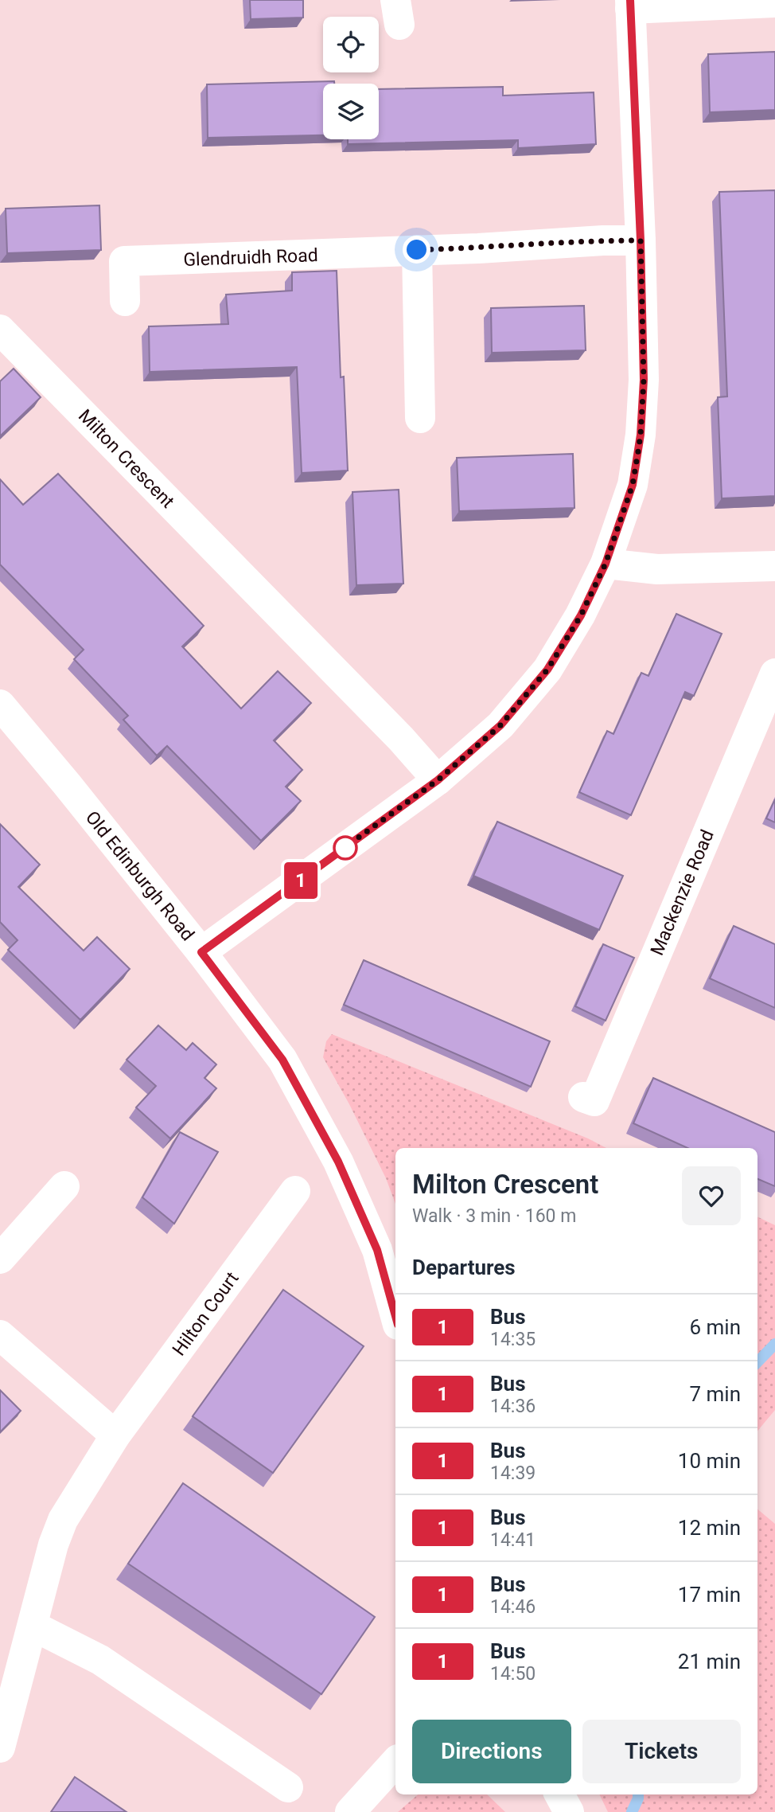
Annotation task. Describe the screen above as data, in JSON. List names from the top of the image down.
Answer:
{
  "streets": {
    "street": [
      "Glendruidh Road",
      "Milton Crescent",
      "Old Edinburgh Road",
      "Mackenzie Road",
      "Hilton Court"
    ]
  },
  "lines": ["bus line 1"],
  "page": {
    "on_map": "1",
    "heading": [
      ["Milton Crescent", "Walk · 3 min · 160 m"],
      "Departures"
    ],
    "list": [
      {
        "mark": "1",
        "name": "Bus",
        "note": "14:35",
        "value": "6 min"
      },
      {
        "mark": "1",
        "name": "Bus",
        "note": "14:36",
        "value": "7 min"
      },
      {
        "mark": "1",
        "name": "Bus",
        "note": "14:39",
        "value": "10 min"
      },
      {
        "mark": "1",
        "name": "Bus",
        "note": "14:41",
        "value": "12 min"
      },
      {
        "mark": "1",
        "name": "Bus",
        "note": "14:46",
        "value": "17 min"
      },
      {
        "mark": "1",
        "name": "Bus",
        "note": "14:50",
        "value": "21 min"
      }
    ],
    "buttons": ["Directions", "Tickets"]
  }
}
